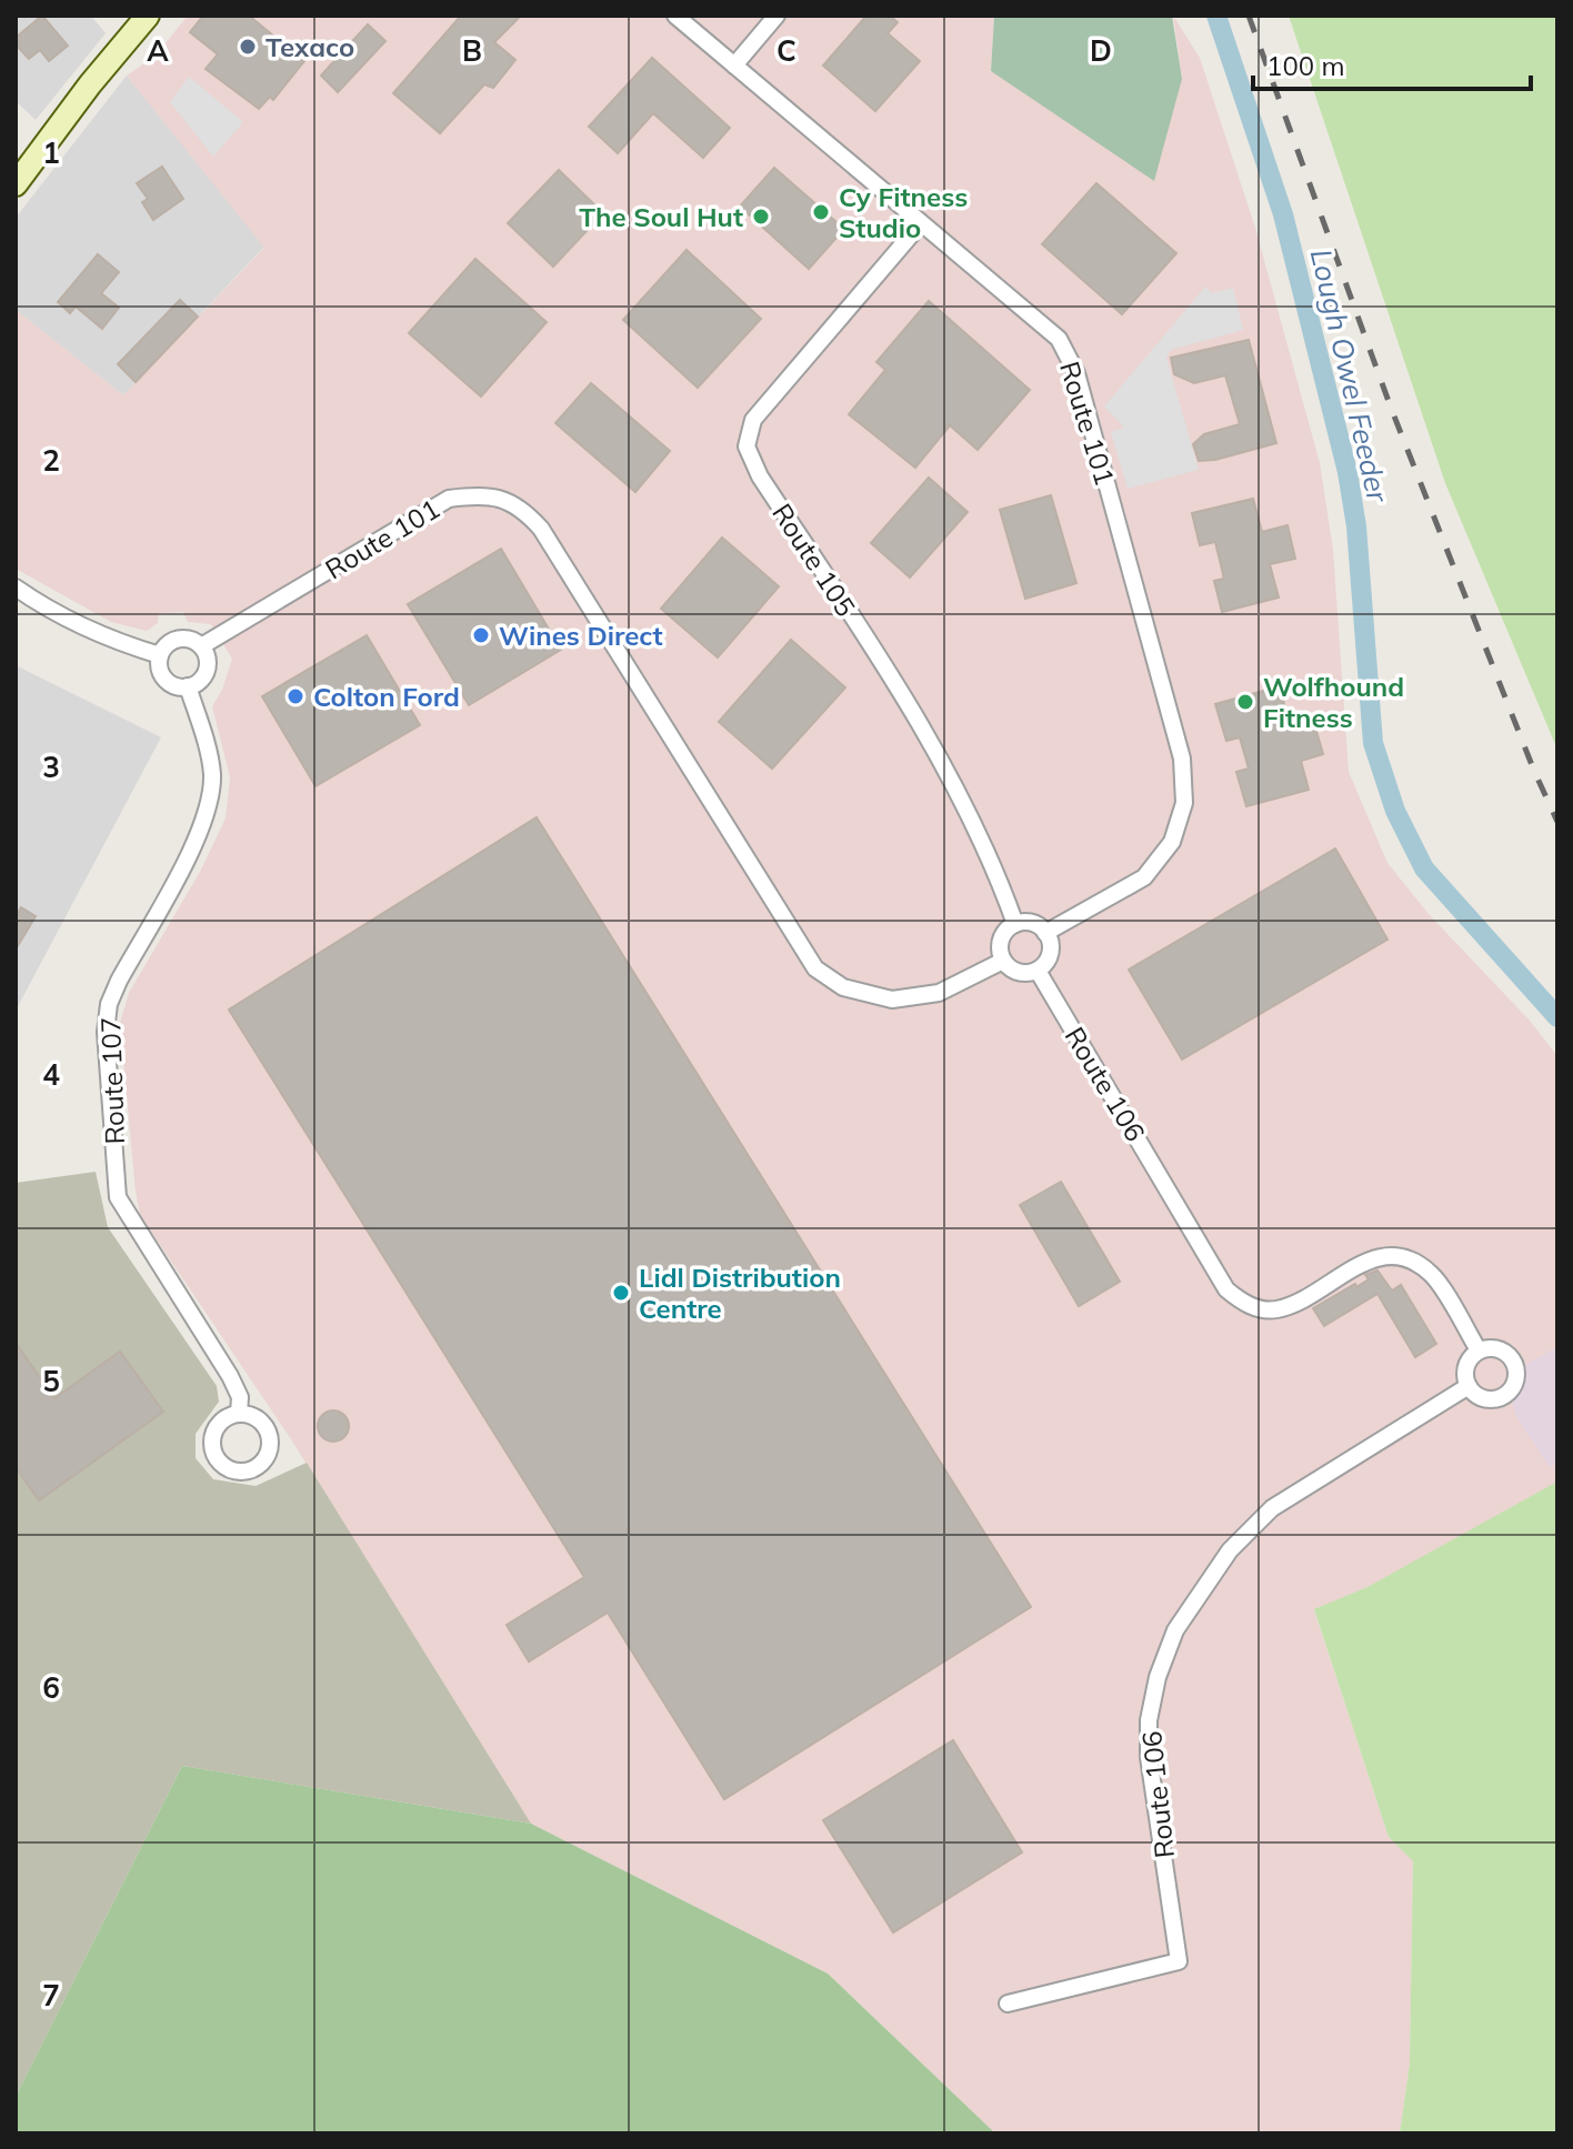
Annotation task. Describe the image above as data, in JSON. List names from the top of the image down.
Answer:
{
  "streets": {
    "street": [
      "Route 101",
      "Route 105",
      "Route 107",
      "Route 106"
    ]
  },
  "crossings": [
    ["Route 101", "Route 105"],
    ["Route 101", "Route 107"],
    ["Route 101", "Route 106"],
    ["Route 105", "Route 106"]
  ],
  "water": ["Lough Owel Feeder"],
  "places": [
    "Texaco",
    "Cy Fitness Studio",
    "The Soul Hut",
    "Wines Direct",
    "Colton Ford",
    "Wolfhound Fitness",
    "Lidl Distribution Centre"
  ],
  "scale_bar": "100 m",
  "grid": {
    "columns": [
      "A",
      "B",
      "C",
      "D"
    ],
    "rows": [
      "1",
      "2",
      "3",
      "4",
      "5",
      "6",
      "7"
    ]
  }
}
